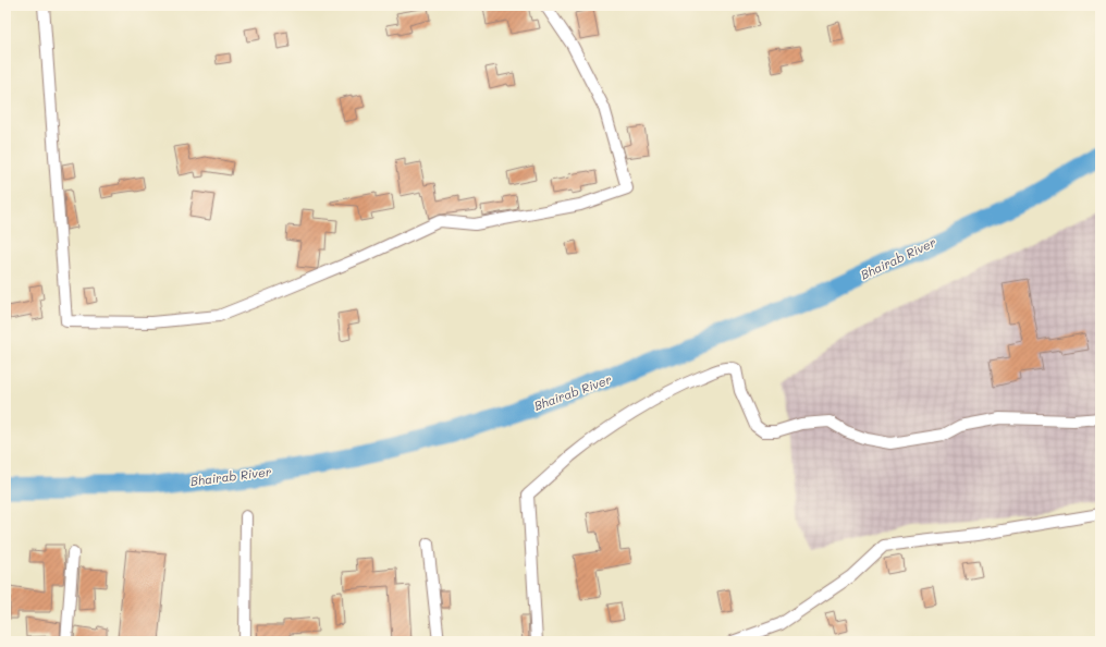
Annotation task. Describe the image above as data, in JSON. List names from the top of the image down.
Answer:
{
  "water": ["Bhairab River"]
}
